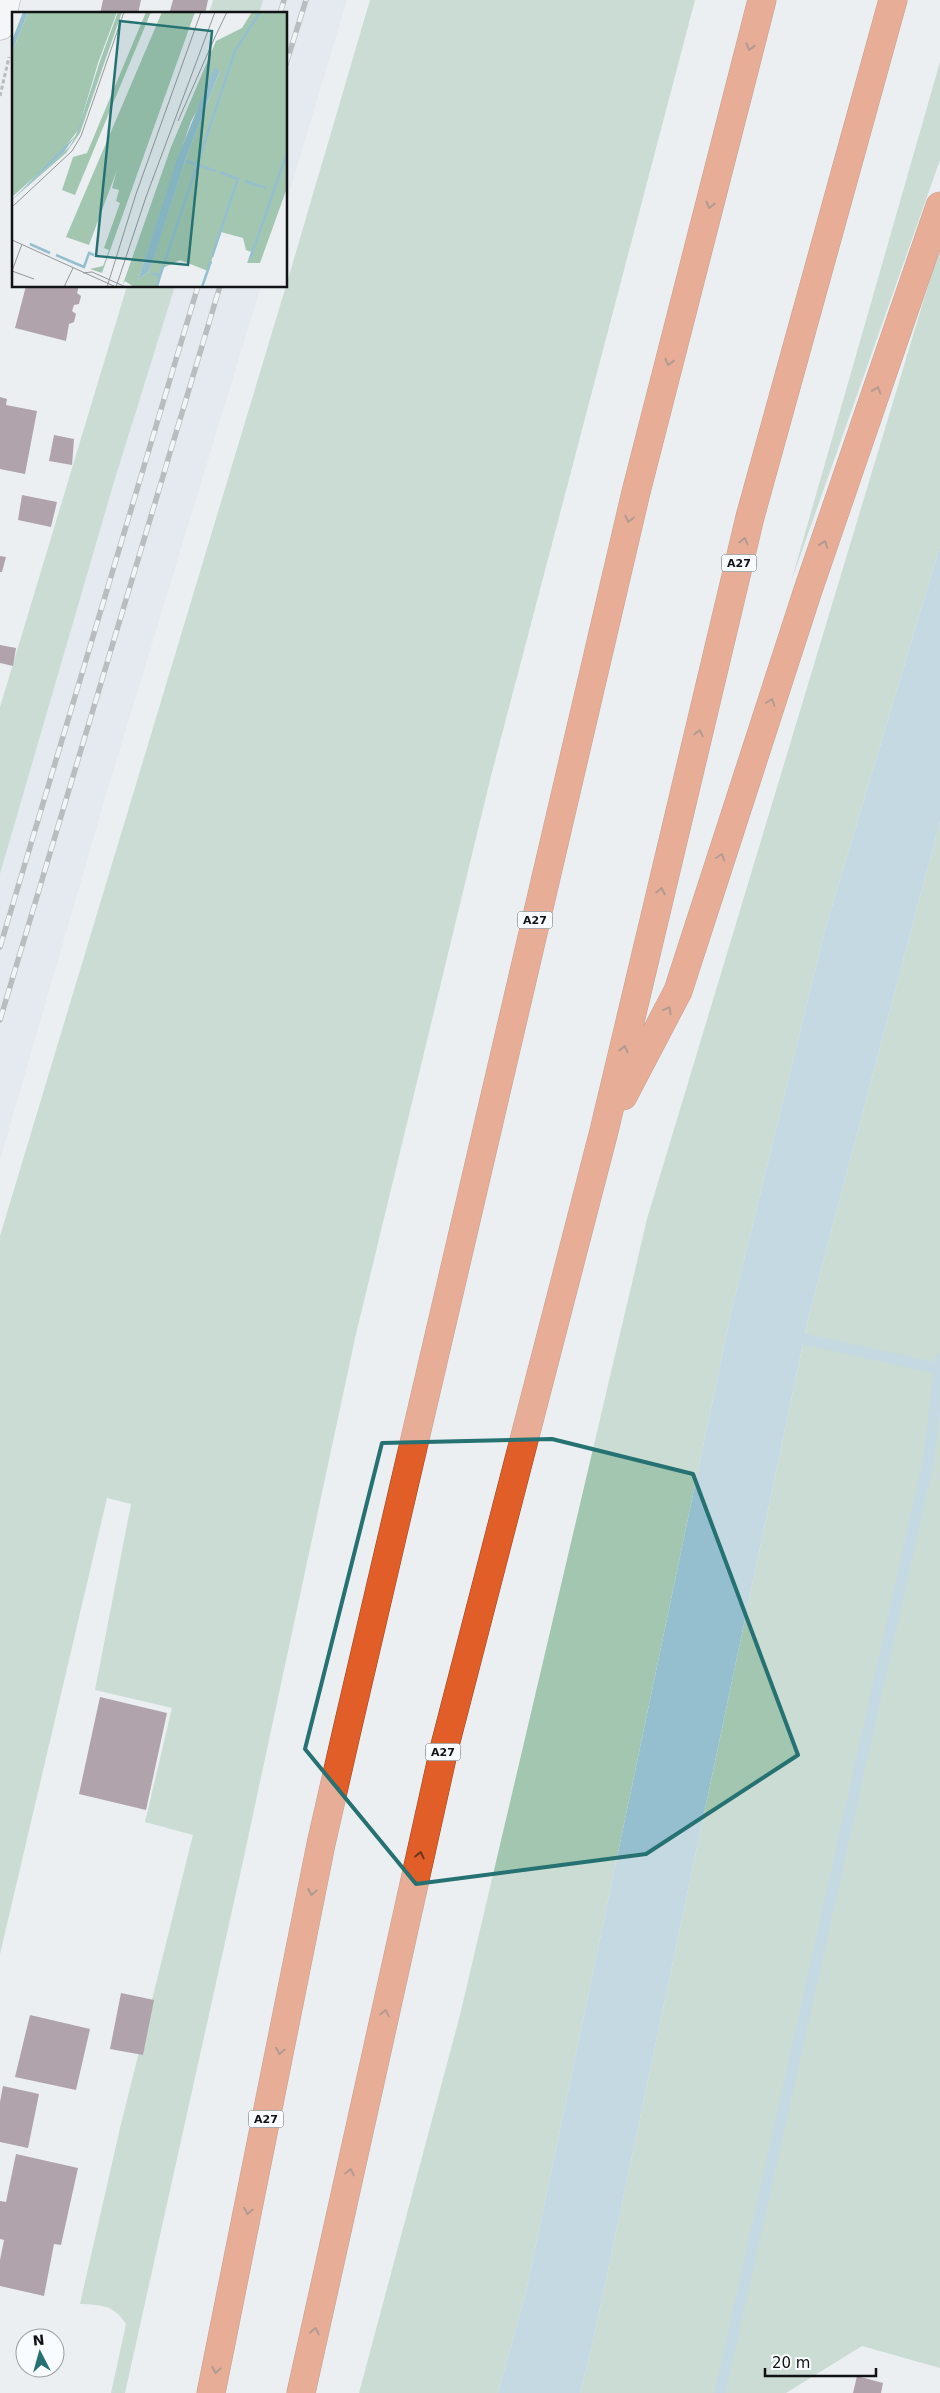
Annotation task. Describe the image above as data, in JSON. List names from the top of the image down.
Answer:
{
  "streets": {
    "highway": ["A27"]
  },
  "scale_bar": "20 m",
  "north": "top"
}
